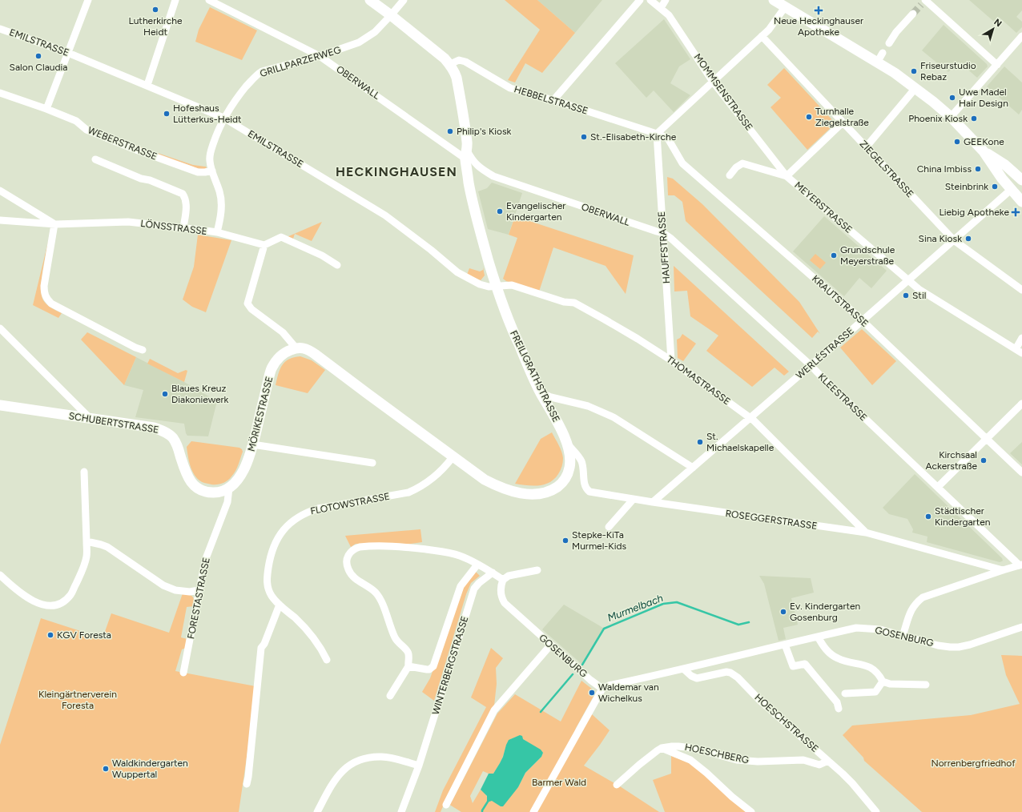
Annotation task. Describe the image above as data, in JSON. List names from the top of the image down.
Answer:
{
  "streets": {
    "street": [
      "EMILSTRASSE",
      "GRILLPARZERWEG",
      "OBERWALL",
      "MOMMSENSTRASSE",
      "HEBBELSTRASSE",
      "WEBERSTRASSE",
      "ZIEGELSTRASSE",
      "MEYERSTRASSE",
      "LÖNSSTRASSE",
      "HAUFFSTRASSE",
      "KRAUTSTRASSE",
      "WERLÉSTRASSE",
      "FREILIGRATHSTRASSE",
      "THOMASTRASSE",
      "KLEESTRASSE",
      "MÖRIKESTRASSE",
      "SCHUBERTSTRASSE",
      "FLOTOWSTRASSE",
      "ROSEGGERSTRASSE",
      "FORESTASTRASSE",
      "GOSENBURG",
      "WINTERBERGSTRASSE",
      "HOESCHSTRASSE",
      "HOESCHBERG"
    ]
  },
  "crossings": [
    ["EMILSTRASSE", "GRILLPARZERWEG"],
    ["EMILSTRASSE", "FREILIGRATHSTRASSE"],
    ["EMILSTRASSE", "THOMASTRASSE"],
    ["GRILLPARZERWEG", "OBERWALL"],
    ["GRILLPARZERWEG", "WEBERSTRASSE"],
    ["GRILLPARZERWEG", "LÖNSSTRASSE"],
    ["GRILLPARZERWEG", "FREILIGRATHSTRASSE"],
    ["OBERWALL", "HAUFFSTRASSE"],
    ["OBERWALL", "FREILIGRATHSTRASSE"],
    ["OBERWALL", "KLEESTRASSE"],
    ["MOMMSENSTRASSE", "MEYERSTRASSE"],
    ["HEBBELSTRASSE", "HAUFFSTRASSE"],
    ["HEBBELSTRASSE", "KRAUTSTRASSE"],
    ["HEBBELSTRASSE", "FREILIGRATHSTRASSE"],
    ["ZIEGELSTRASSE", "WERLÉSTRASSE"],
    ["MEYERSTRASSE", "WERLÉSTRASSE"],
    ["HAUFFSTRASSE", "KRAUTSTRASSE"],
    ["HAUFFSTRASSE", "THOMASTRASSE"],
    ["HAUFFSTRASSE", "KLEESTRASSE"],
    ["KRAUTSTRASSE", "WERLÉSTRASSE"],
    ["WERLÉSTRASSE", "THOMASTRASSE"],
    ["WERLÉSTRASSE", "KLEESTRASSE"],
    ["WERLÉSTRASSE", "ROSEGGERSTRASSE"],
    ["FREILIGRATHSTRASSE", "THOMASTRASSE"],
    ["FREILIGRATHSTRASSE", "MÖRIKESTRASSE"],
    ["FREILIGRATHSTRASSE", "FLOTOWSTRASSE"],
    ["FREILIGRATHSTRASSE", "ROSEGGERSTRASSE"],
    ["THOMASTRASSE", "ROSEGGERSTRASSE"],
    ["MÖRIKESTRASSE", "SCHUBERTSTRASSE"],
    ["MÖRIKESTRASSE", "FORESTASTRASSE"],
    ["SCHUBERTSTRASSE", "FORESTASTRASSE"],
    ["GOSENBURG", "HOESCHSTRASSE"],
    ["HOESCHSTRASSE", "HOESCHBERG"]
  ],
  "districts": ["HECKINGHAUSEN"],
  "water": ["Murmelbach"],
  "parks": ["Kleingärtnerverein Foresta", "Norrenbergfriedhof", "Barmer Wald"],
  "places": {
    "other": [
      "Lutherkirche Heidt",
      "Salon Claudia",
      "Friseurstudio Rebaz",
      "Uwe Madel Hair Design",
      "Hofeshaus Lütterkus-Heidt",
      "Turnhalle Ziegelstraße",
      "Phoenix Kiosk",
      "Philip's Kiosk",
      "St.-Elisabeth-Kirche",
      "GEEKone",
      "China Imbiss",
      "Steinbrink",
      "Evangelischer Kindergarten",
      "Sina Kiosk",
      "Grundschule Meyerstraße",
      "Stil",
      "Blaues Kreuz Diakoniewerk",
      "St. Michaelskapelle",
      "Kirchsaal Ackerstraße",
      "Städtischer Kindergarten",
      "Stepke-KiTa Murmel-Kids",
      "Ev. Kindergarten Gosenburg",
      "KGV Foresta",
      "Waldemar van Wichelkus",
      "Waldkindergarten Wuppertal"
    ],
    "health": ["Neue Heckinghauser Apotheke", "Liebig Apotheke"]
  },
  "north": "top right"
}
